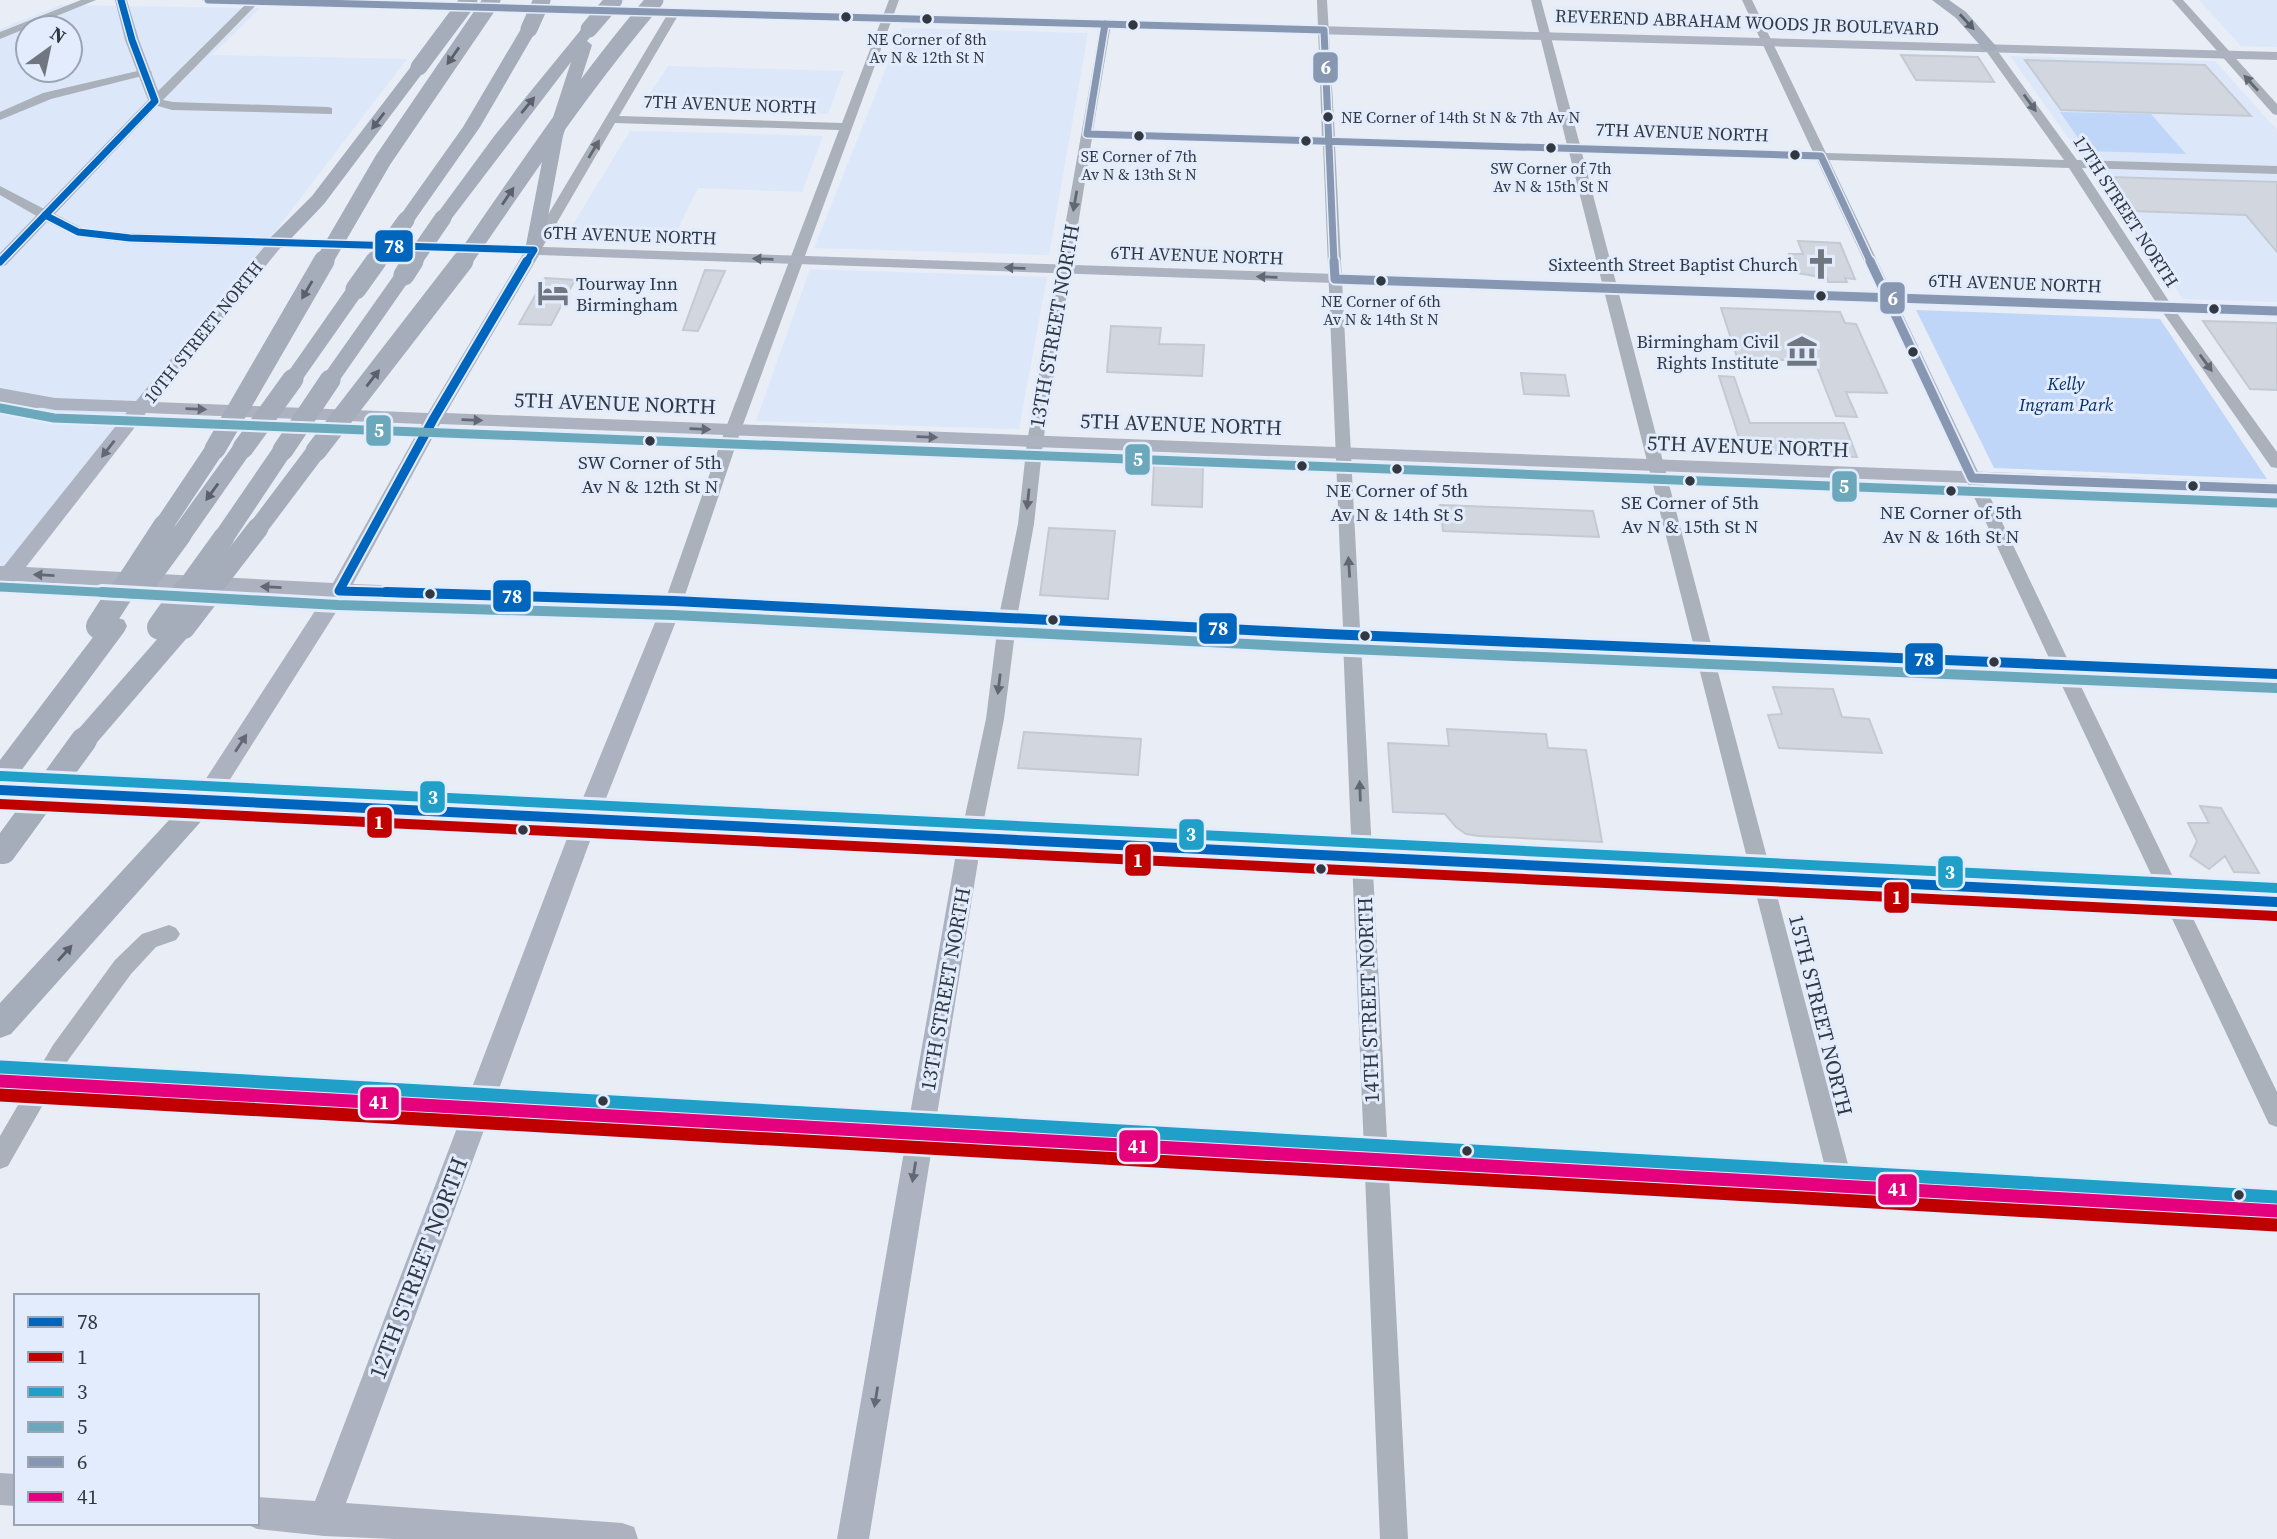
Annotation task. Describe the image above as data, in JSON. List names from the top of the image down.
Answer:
{
  "streets": {
    "main road": [
      "REVEREND ABRAHAM WOODS JR BOULEVARD",
      "6TH AVENUE NORTH",
      "13TH STREET NORTH",
      "10TH STREET NORTH",
      "5TH AVENUE NORTH",
      "12TH STREET NORTH"
    ],
    "street": [
      "7TH AVENUE NORTH",
      "17TH STREET NORTH",
      "14TH STREET NORTH",
      "15TH STREET NORTH"
    ]
  },
  "crossings": [
    ["REVEREND ABRAHAM WOODS JR BOULEVARD", "17TH STREET NORTH"],
    ["REVEREND ABRAHAM WOODS JR BOULEVARD", "13TH STREET NORTH"],
    ["REVEREND ABRAHAM WOODS JR BOULEVARD", "14TH STREET NORTH"],
    ["REVEREND ABRAHAM WOODS JR BOULEVARD", "15TH STREET NORTH"],
    ["7TH AVENUE NORTH", "17TH STREET NORTH"],
    ["7TH AVENUE NORTH", "13TH STREET NORTH"],
    ["7TH AVENUE NORTH", "14TH STREET NORTH"],
    ["7TH AVENUE NORTH", "15TH STREET NORTH"],
    ["17TH STREET NORTH", "6TH AVENUE NORTH"],
    ["6TH AVENUE NORTH", "13TH STREET NORTH"],
    ["6TH AVENUE NORTH", "10TH STREET NORTH"],
    ["6TH AVENUE NORTH", "14TH STREET NORTH"],
    ["6TH AVENUE NORTH", "15TH STREET NORTH"],
    ["13TH STREET NORTH", "5TH AVENUE NORTH"],
    ["10TH STREET NORTH", "5TH AVENUE NORTH"],
    ["5TH AVENUE NORTH", "14TH STREET NORTH"],
    ["5TH AVENUE NORTH", "15TH STREET NORTH"]
  ],
  "one_way": [
    "17TH STREET NORTH",
    "6TH AVENUE NORTH",
    "13TH STREET NORTH",
    "10TH STREET NORTH"
  ],
  "parks": ["Kelly Ingram Park"],
  "places": {
    "other": [
      "NE Corner of 8th Av N & 12th St N",
      "NE Corner of 14th St N & 7th Av N",
      "SE Corner of 7th Av N & 13th St N",
      "SW Corner of 7th Av N & 15th St N",
      "NE Corner of 6th Av N & 14th St N",
      "SW Corner of 5th Av N & 12th St N",
      "NE Corner of 5th Av N & 14th St S",
      "SE Corner of 5th Av N & 15th St N",
      "NE Corner of 5th Av N & 16th St N"
    ],
    "church": ["Sixteenth Street Baptist Church"],
    "hotel": ["Tourway Inn Birmingham"],
    "museum": ["Birmingham Civil Rights Institute"]
  },
  "lines": [
    "transit line 78",
    "transit line 6",
    "transit line 5",
    "transit line 3",
    "transit line 1",
    "transit line 41"
  ],
  "legend": [
    "78",
    "1",
    "3",
    "5",
    "6",
    "41"
  ],
  "north": "top right"
}
